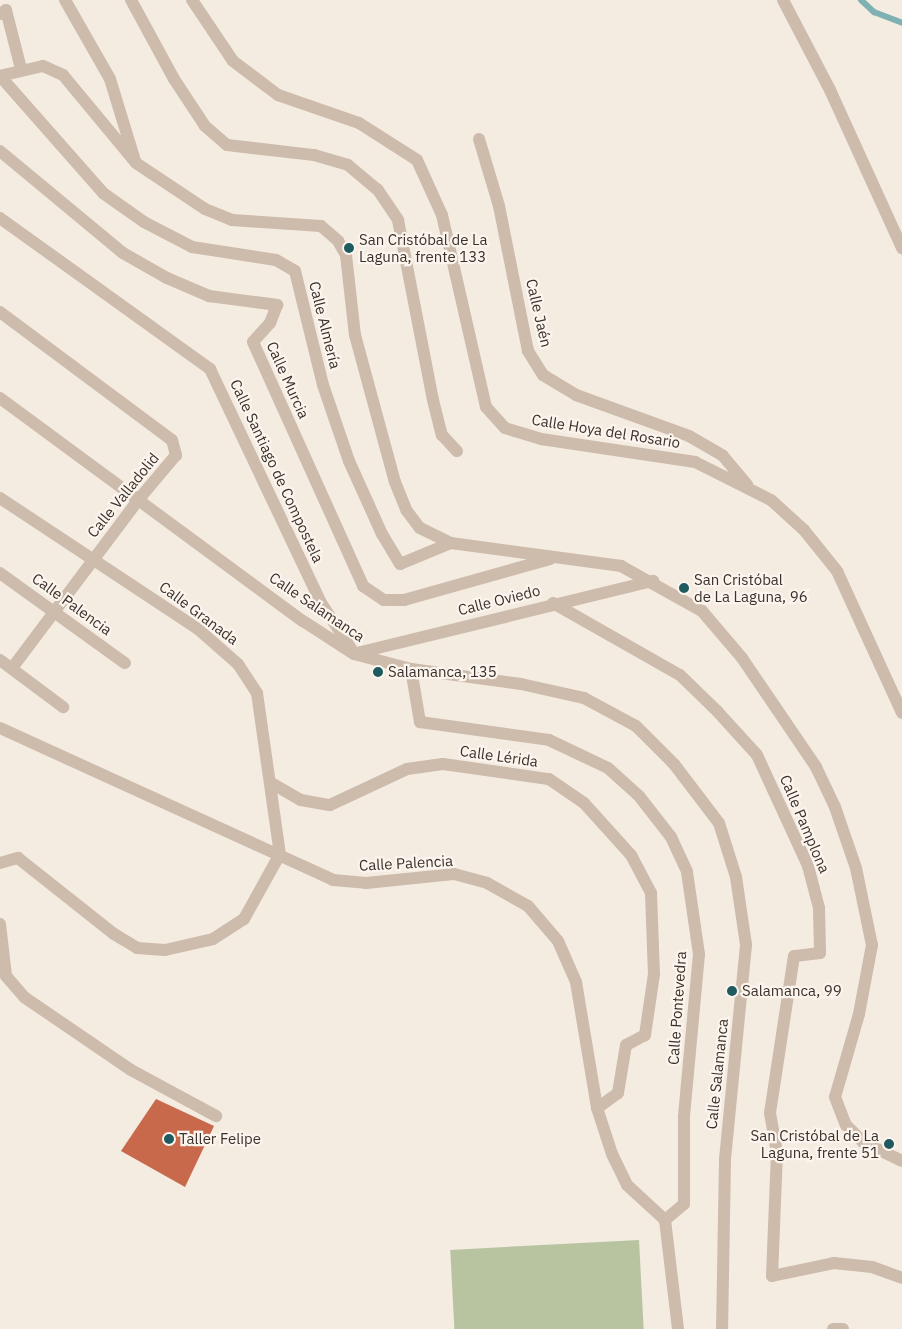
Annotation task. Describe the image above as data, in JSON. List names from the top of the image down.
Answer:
{
  "streets": {
    "street": [
      "Calle Jaén",
      "Calle Almería",
      "Calle Murcia",
      "Calle Hoya del Rosario",
      "Calle Santiago de Compostela",
      "Calle Valladolid",
      "Calle Oviedo",
      "Calle Palencia",
      "Calle Salamanca",
      "Calle Granada",
      "Calle Lérida",
      "Calle Pamplona",
      "Calle Pontevedra"
    ]
  },
  "crossings": [
    ["Calle Jaén", "Calle Hoya del Rosario"],
    ["Calle Santiago de Compostela", "Calle Oviedo"],
    ["Calle Santiago de Compostela", "Calle Salamanca"],
    ["Calle Valladolid", "Calle Palencia"],
    ["Calle Valladolid", "Calle Salamanca"],
    ["Calle Valladolid", "Calle Granada"],
    ["Calle Oviedo", "Calle Salamanca"],
    ["Calle Oviedo", "Calle Pamplona"],
    ["Calle Palencia", "Calle Granada"],
    ["Calle Palencia", "Calle Lérida"],
    ["Calle Palencia", "Calle Pontevedra"],
    ["Calle Salamanca", "Calle Pontevedra"],
    ["Calle Granada", "Calle Lérida"]
  ],
  "places": [
    "San Cristóbal de La Laguna, frente 133",
    "San Cristóbal de La Laguna, 96",
    "Salamanca, 135",
    "Salamanca, 99",
    "Taller Felipe",
    "San Cristóbal de La Laguna, frente 51"
  ]
}
